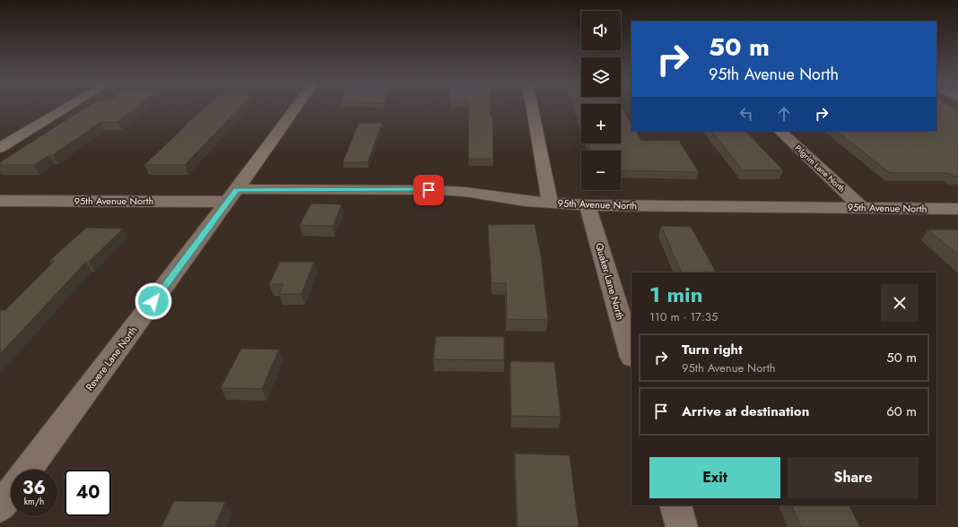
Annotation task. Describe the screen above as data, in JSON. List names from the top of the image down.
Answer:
{
  "streets": {
    "street": [
      "Pilgrim Lane North",
      "95th Avenue North",
      "Quaker Lane North",
      "Revere Lane North"
    ]
  },
  "crossings": [
    ["Pilgrim Lane North", "95th Avenue North"],
    ["95th Avenue North", "Quaker Lane North"],
    ["95th Avenue North", "Revere Lane North"]
  ],
  "page": {
    "map_buttons": ["+", "−"],
    "turn": ["50 m", "95th Avenue North"],
    "heading": ["1 min", "110 m · 17:35"],
    "list": [
      {
        "name": "Turn right",
        "note": "95th Avenue North",
        "value": "50 m"
      },
      {
        "name": "Arrive at destination",
        "value": "60 m"
      }
    ],
    "buttons": ["Exit", "Share"],
    "speed": "36 km/h",
    "limit": "40"
  }
}
